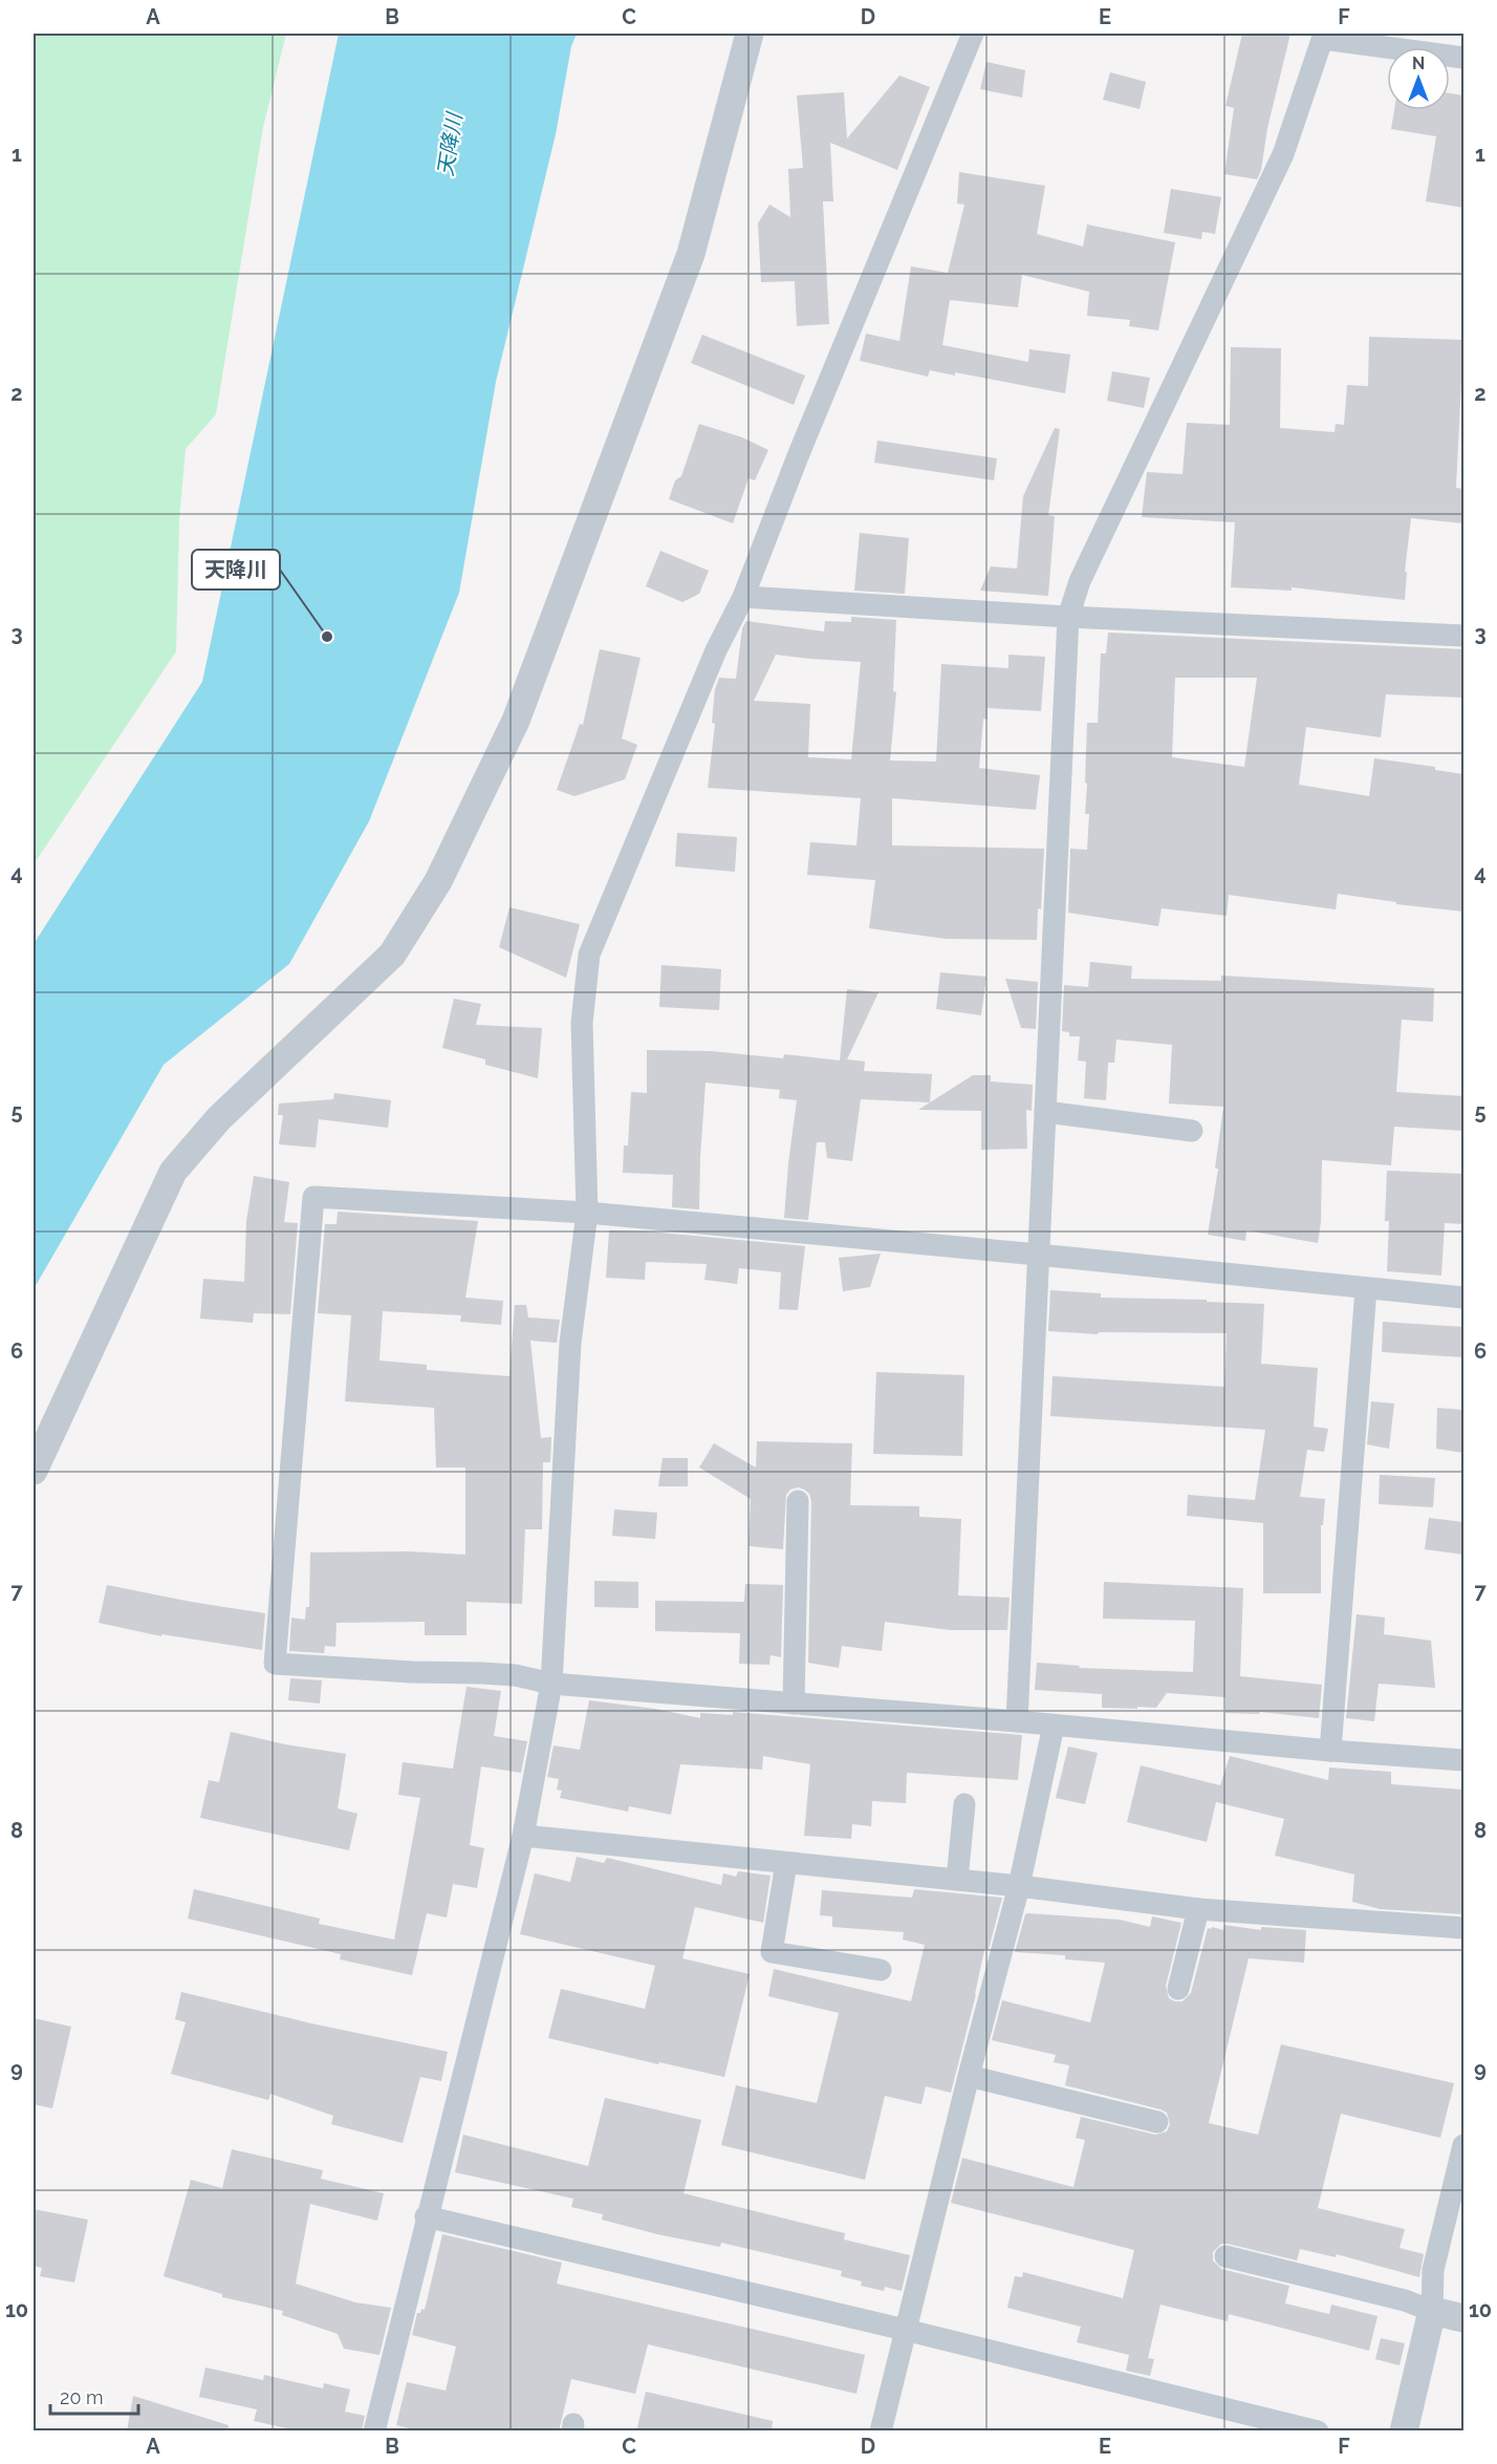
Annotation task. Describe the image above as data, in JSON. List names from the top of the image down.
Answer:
{
  "water": ["天降川"],
  "places": ["天降川"],
  "scale_bar": "20 m",
  "north": "top",
  "grid": {
    "columns": [
      "A",
      "B",
      "C",
      "D",
      "E",
      "F"
    ],
    "rows": [
      "1",
      "2",
      "3",
      "4",
      "5",
      "6",
      "7",
      "8",
      "9",
      "10"
    ]
  }
}
